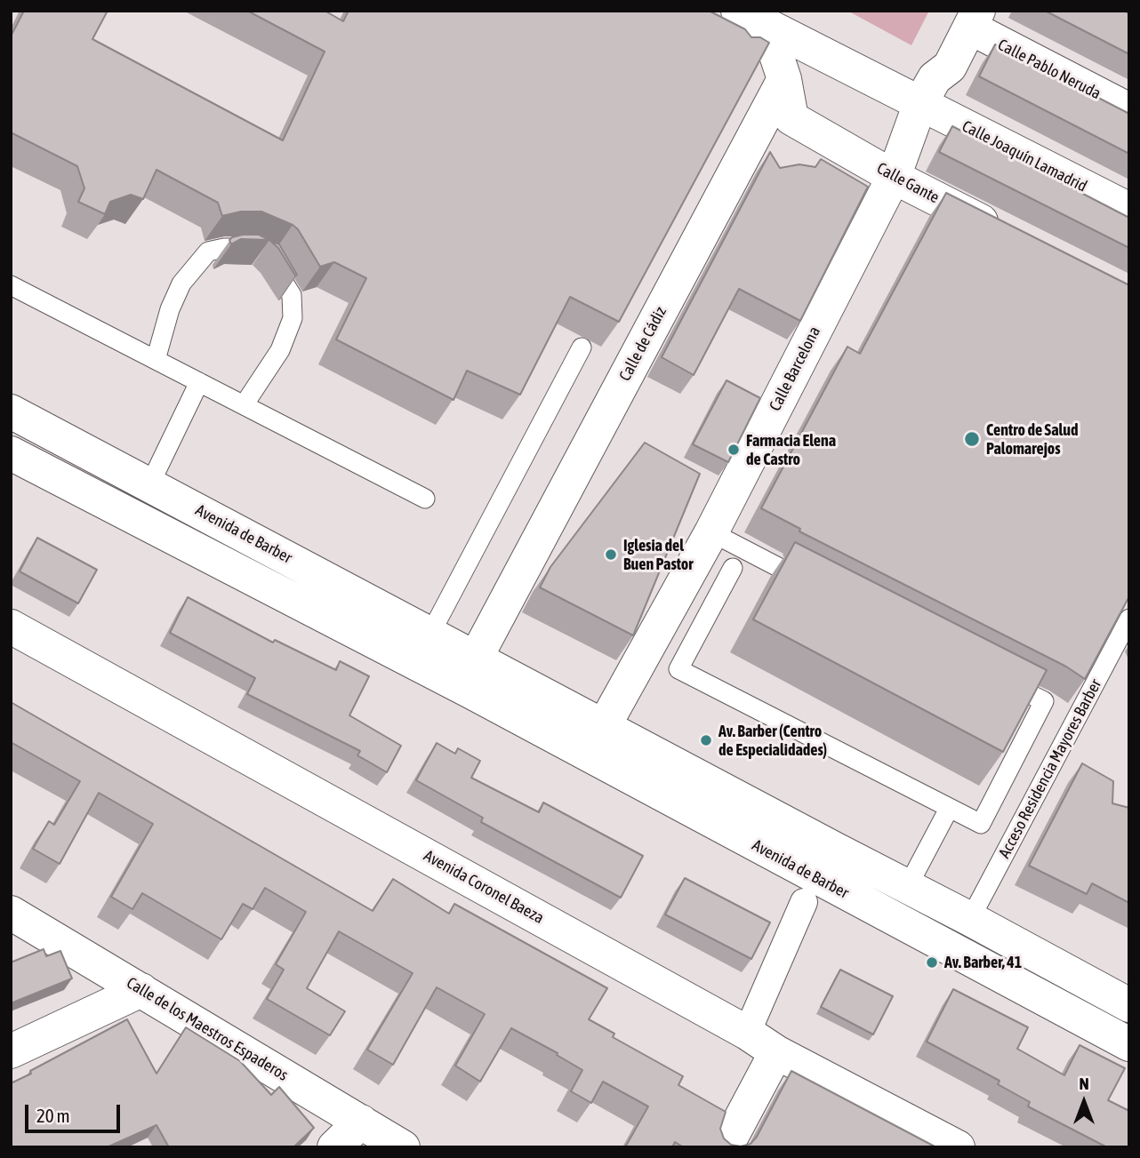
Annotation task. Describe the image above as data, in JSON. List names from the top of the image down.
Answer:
{
  "streets": {
    "street": [
      "Calle Pablo Neruda",
      "Calle Joaquín Lamadrid",
      "Calle Gante",
      "Calle de Cádiz",
      "Calle Barcelona",
      "Avenida de Barber",
      "Avenida Coronel Baeza",
      "Calle de los Maestros Espaderos"
    ],
    "lane": ["Acceso Residencia Mayores Barber"]
  },
  "crossings": [
    ["Calle Pablo Neruda", "Calle Barcelona"],
    ["Calle Joaquín Lamadrid", "Calle Barcelona"],
    ["Calle Gante", "Calle de Cádiz"],
    ["Calle Gante", "Calle Barcelona"],
    ["Calle de Cádiz", "Avenida de Barber"],
    ["Calle Barcelona", "Avenida de Barber"],
    ["Avenida de Barber", "Acceso Residencia Mayores Barber"]
  ],
  "places": [
    "Centro de Salud Palomarejos",
    "Farmacia Elena de Castro",
    "Iglesia del Buen Pastor",
    "Av. Barber (Centro de Especialidades)",
    "Av. Barber, 41"
  ],
  "scale_bar": "20 m",
  "north": "top"
}
